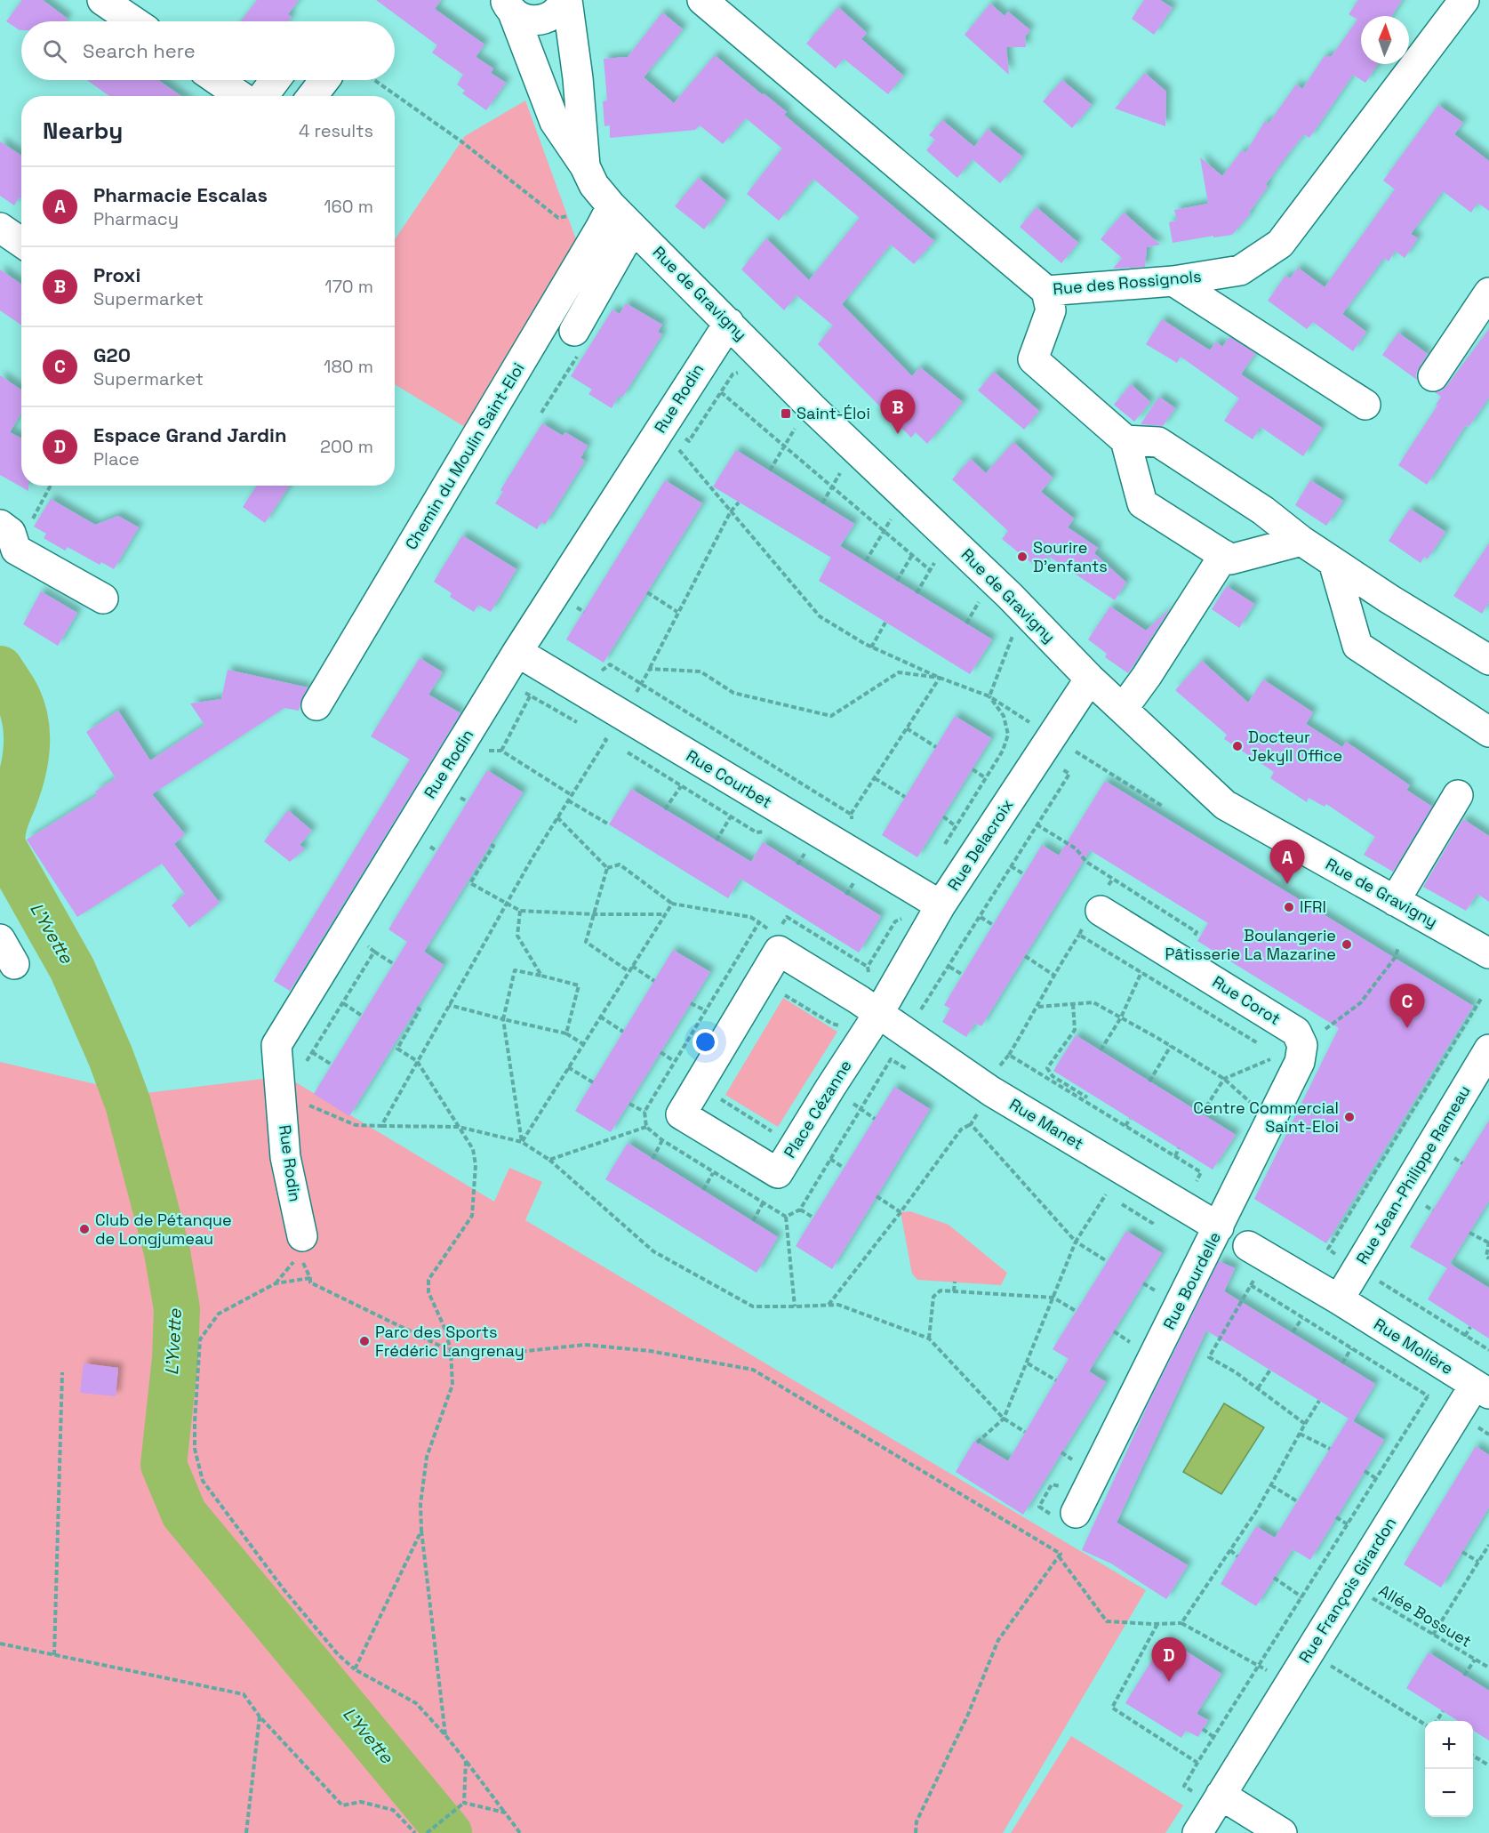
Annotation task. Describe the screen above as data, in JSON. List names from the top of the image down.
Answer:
{
  "streets": {
    "street": [
      "Rue des Rossignols",
      "Rue de Gravigny",
      "Rue Rodin",
      "Chemin du Moulin Saint-Eloi",
      "Rue Courbet",
      "Rue Delacroix",
      "Rue Corot",
      "Place Cézanne",
      "Rue Manet",
      "Rue Jean-Philippe Rameau",
      "Rue Bourdelle",
      "Rue Molière",
      "Rue François Girardon"
    ],
    "path": ["Allée Bossuet"]
  },
  "crossings": [
    ["Rue de Gravigny", "Rue Rodin"],
    ["Rue de Gravigny", "Chemin du Moulin Saint-Eloi"],
    ["Rue de Gravigny", "Rue Delacroix"],
    ["Rue Rodin", "Rue Courbet"],
    ["Rue Courbet", "Rue Delacroix"],
    ["Rue Delacroix", "Place Cézanne"],
    ["Rue Delacroix", "Rue Manet"],
    ["Rue Corot", "Rue Bourdelle"],
    ["Place Cézanne", "Rue Manet"],
    ["Rue Manet", "Rue Bourdelle"],
    ["Rue Jean-Philippe Rameau", "Rue Molière"],
    ["Rue Molière", "Rue François Girardon"],
    ["Rue François Girardon", "Allée Bossuet"]
  ],
  "water": ["L'Yvette"],
  "places": {
    "transit": ["Saint-Éloi"],
    "other": [
      "Sourire D'enfants",
      "Docteur Jekyll Office",
      "IFRI",
      "Boulangerie Pâtisserie La Mazarine",
      "Centre Commercial Saint-Eloi",
      "Club de Pétanque de Longjumeau",
      "Parc des Sports Frédéric Langrenay"
    ]
  },
  "north": "top",
  "page": {
    "search": "Search here",
    "heading": ["Nearby", "4 results"],
    "list": [
      {
        "mark": "A",
        "name": "Pharmacie Escalas",
        "note": "Pharmacy",
        "value": "160 m"
      },
      {
        "mark": "B",
        "name": "Proxi",
        "note": "Supermarket",
        "value": "170 m"
      },
      {
        "mark": "C",
        "name": "G20",
        "note": "Supermarket",
        "value": "180 m"
      },
      {
        "mark": "D",
        "name": "Espace Grand Jardin",
        "note": "Place",
        "value": "200 m"
      }
    ],
    "pins": [
      "B",
      "A",
      "C",
      "D"
    ],
    "map_buttons": ["+", "−"]
  }
}
